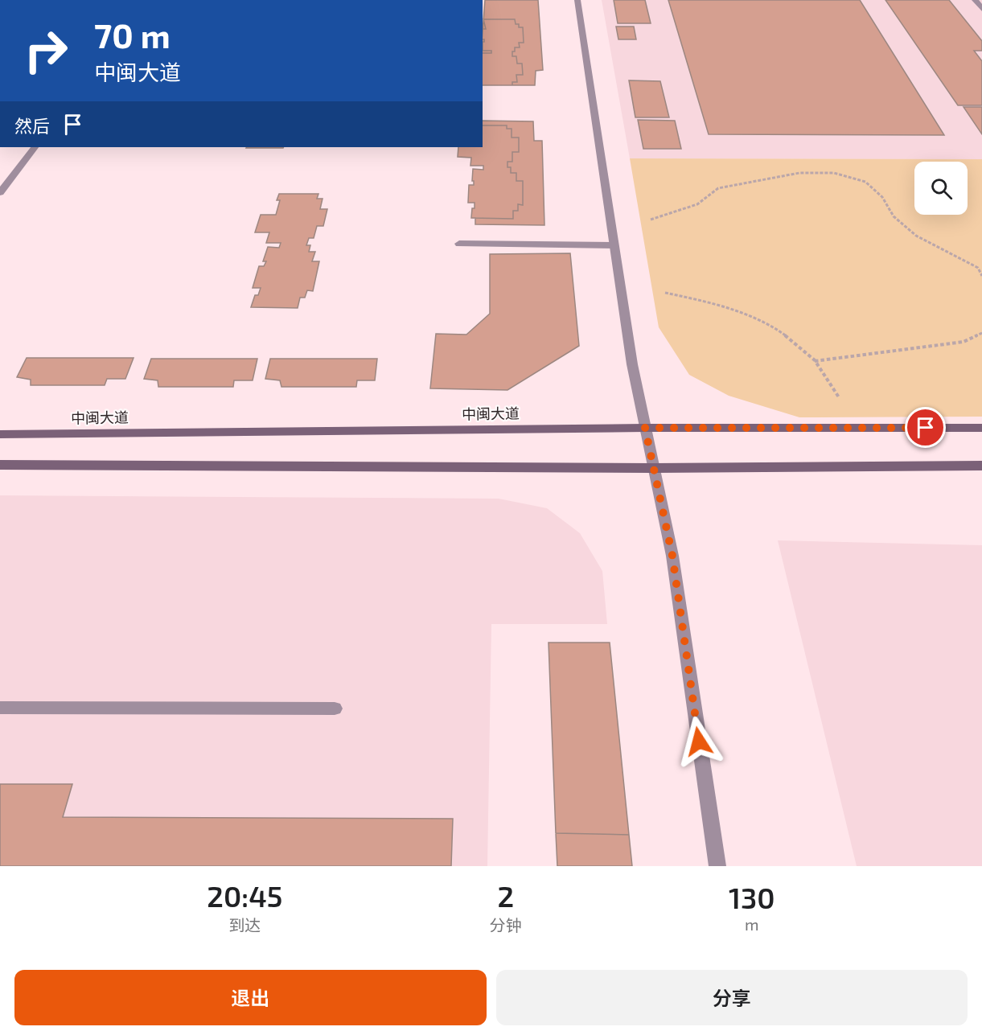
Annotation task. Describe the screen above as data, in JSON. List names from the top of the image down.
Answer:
{
  "streets": {
    "main road": ["中闽大道"]
  },
  "page": {
    "turn": ["70 m", "中闽大道"],
    "then": "然后",
    "eta": [
      "20:45",
      "到达",
      "2",
      "分钟",
      "130",
      "m"
    ],
    "buttons": ["退出", "分享"]
  }
}
